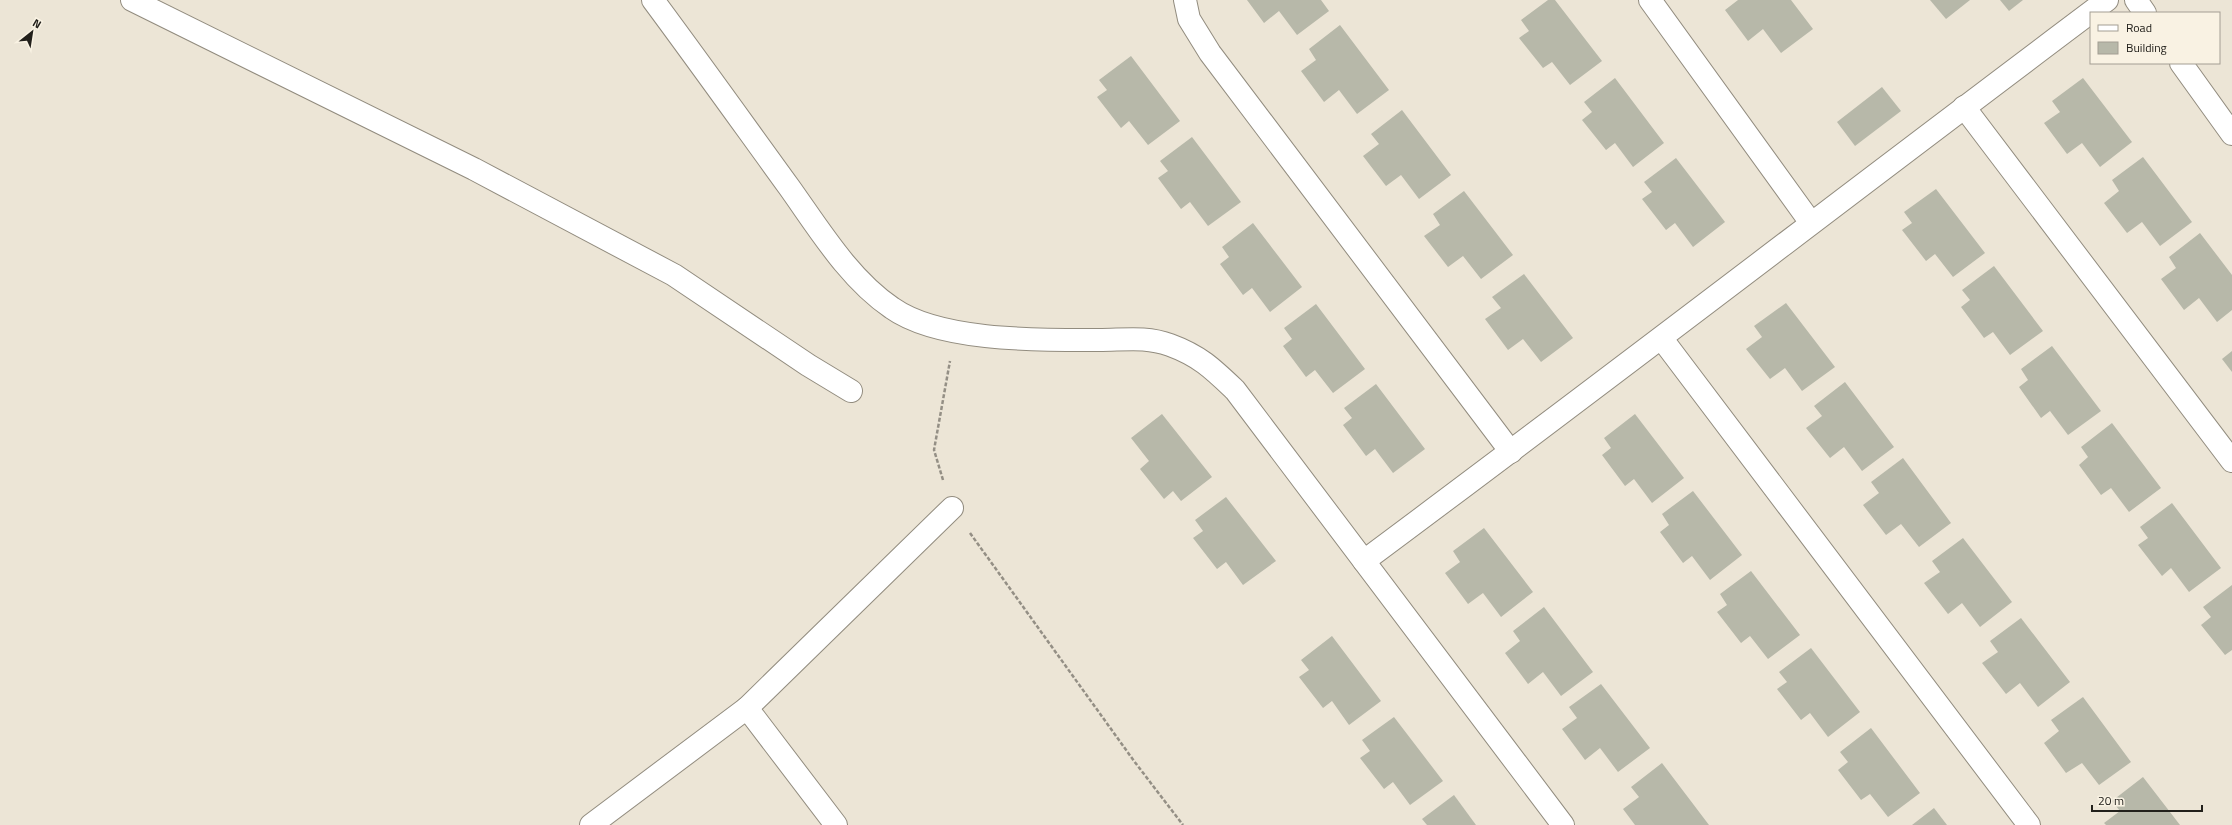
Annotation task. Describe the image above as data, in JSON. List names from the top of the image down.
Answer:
{
  "legend": ["Road", "Building"],
  "scale_bar": "20 m",
  "north": "top right"
}
